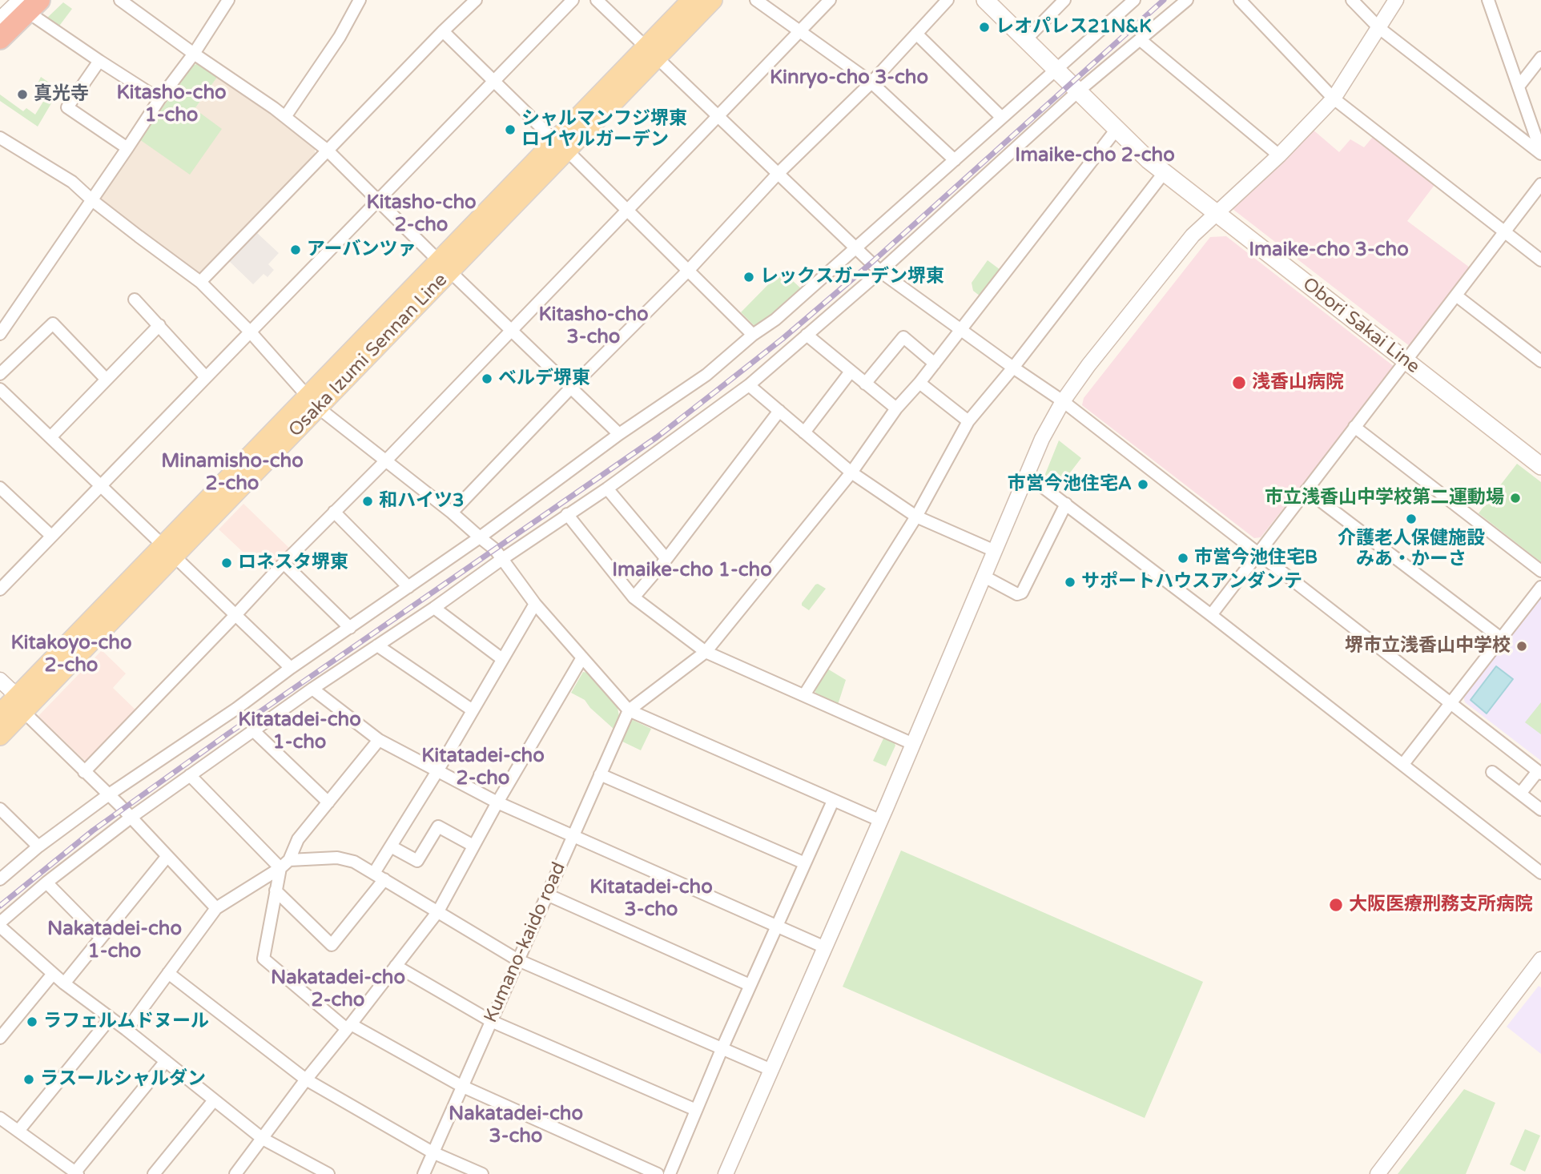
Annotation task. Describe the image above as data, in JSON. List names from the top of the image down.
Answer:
{
  "streets": {
    "main road": ["Obori Sakai Line", "Osaka Izumi Sennan Line"],
    "street": ["Kumano-kaido road"]
  },
  "districts": [
    "Kinryo-cho 3-cho",
    "Kitasho-cho 1-cho",
    "Imaike-cho 2-cho",
    "Kitasho-cho 2-cho",
    "Imaike-cho 3-cho",
    "Kitasho-cho 3-cho",
    "Minamisho-cho 2-cho",
    "Imaike-cho 1-cho",
    "Kitakoyo-cho 2-cho",
    "Kitatadei-cho 1-cho",
    "Kitatadei-cho 2-cho",
    "Kitatadei-cho 3-cho",
    "Nakatadei-cho 1-cho",
    "Nakatadei-cho 2-cho",
    "Nakatadei-cho 3-cho"
  ],
  "places": [
    "レオパレス21N&K",
    "真光寺",
    "シャルマンフジ堺東 ロイヤルガーデン",
    "アーバンツァ",
    "レックスガーデン堺東",
    "ベルデ堺東",
    "浅香山病院",
    "市営今池住宅A",
    "市立浅香山中学校第二運動場",
    "和ハイツ3",
    "介護老人保健施設 みあ・かーさ",
    "市営今池住宅B",
    "ロネスタ堺東",
    "サポートハウスアンダンテ",
    "堺市立浅香山中学校",
    "大阪医療刑務支所病院",
    "ラフェルムドヌール",
    "ラスールシャルダン"
  ]
}
